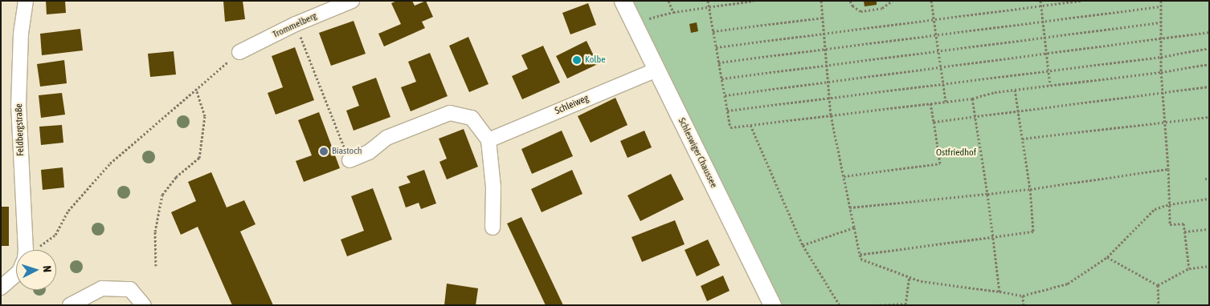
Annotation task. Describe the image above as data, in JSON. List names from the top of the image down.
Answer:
{
  "streets": {
    "street": [
      "Trommelberg",
      "Schleiweg",
      "Feldbergstraße",
      "Schleswiger Chaussee"
    ]
  },
  "crossings": [
    ["Schleiweg", "Schleswiger Chaussee"]
  ],
  "parks": ["Ostfriedhof"],
  "places": ["Kolbe", "Biastoch"],
  "north": "right"
}
